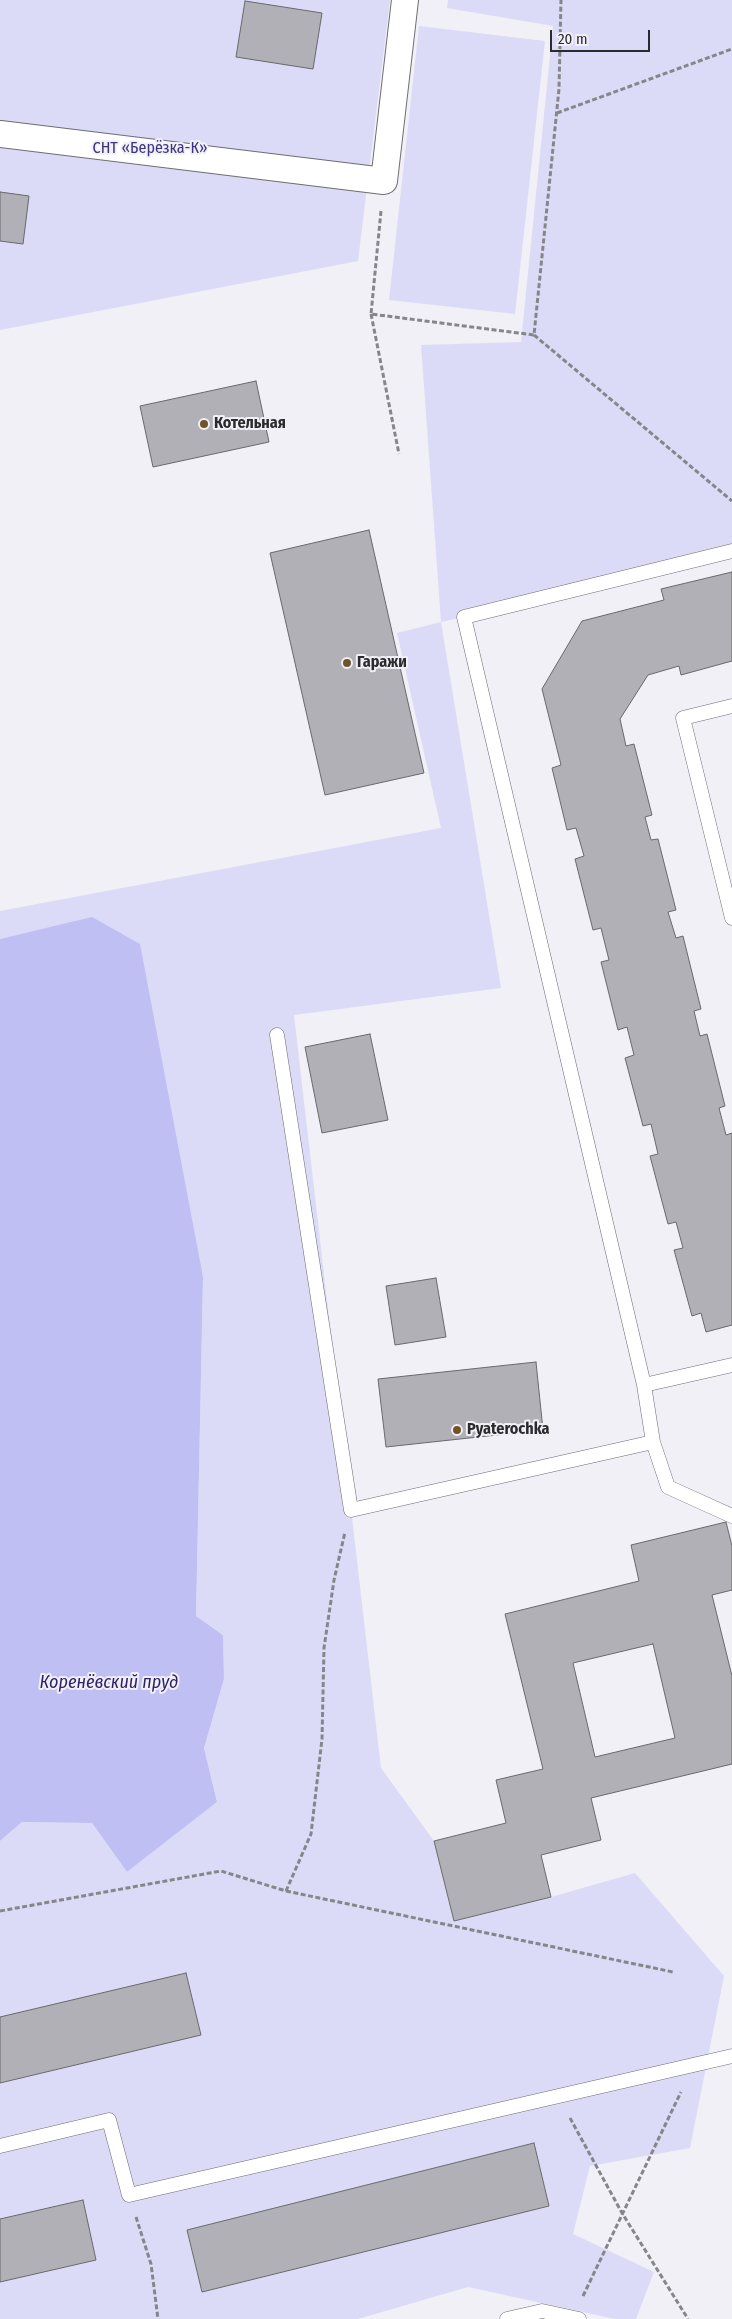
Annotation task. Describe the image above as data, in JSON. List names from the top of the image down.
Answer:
{
  "water": ["Коренёвский пруд"],
  "parks": ["СНТ «Берёзка-К»"],
  "places": ["Котельная", "Гаражи", "Pyaterochka"],
  "scale_bar": "20 m"
}
